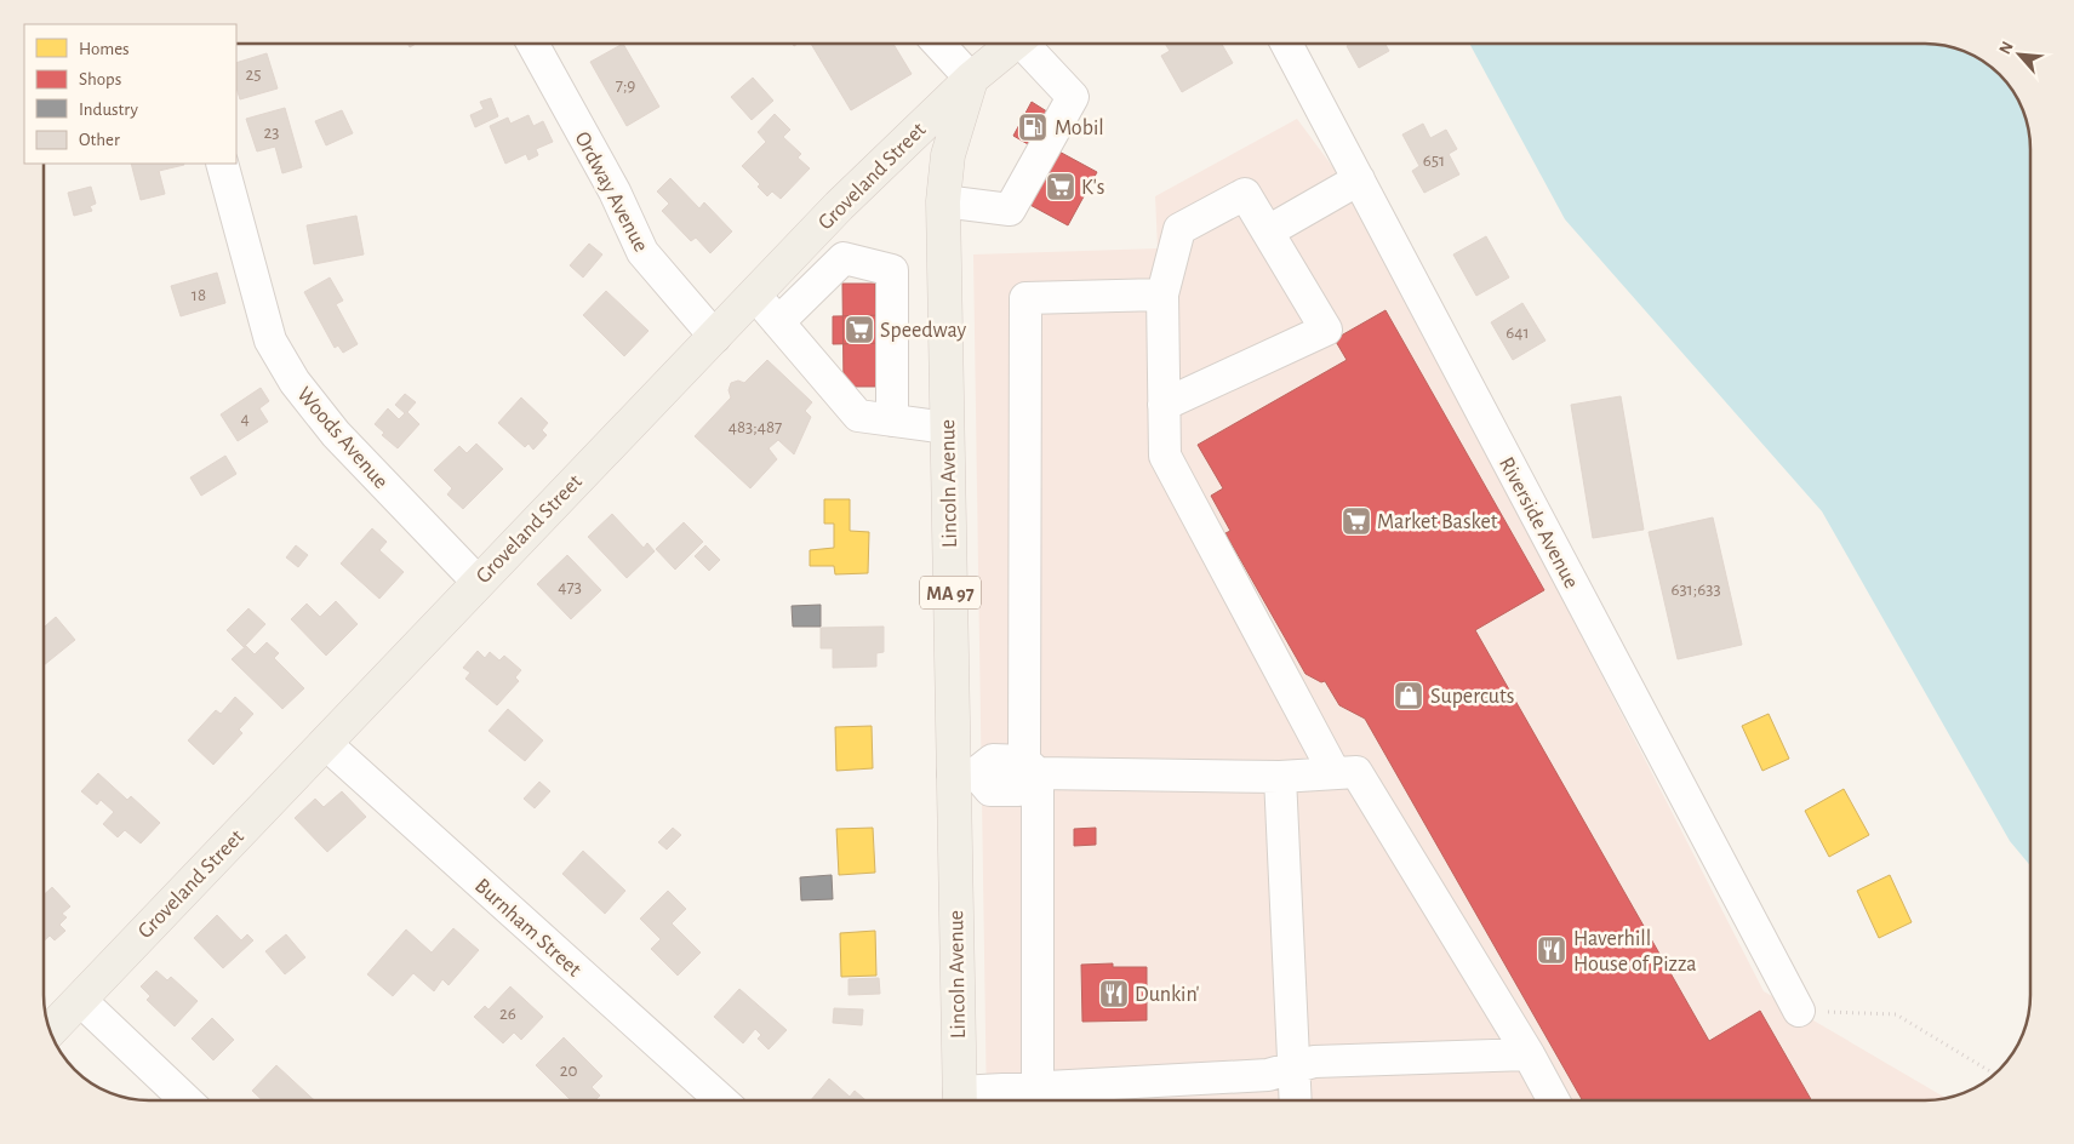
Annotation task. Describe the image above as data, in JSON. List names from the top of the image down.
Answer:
{
  "streets": {
    "main road": ["Groveland Street", "Lincoln Avenue", "MA 97"],
    "street": [
      "Ordway Avenue",
      "Woods Avenue",
      "Riverside Avenue",
      "Burnham Street"
    ]
  },
  "crossings": [
    ["Groveland Street", "Ordway Avenue"],
    ["Groveland Street", "Woods Avenue"],
    ["Groveland Street", "Lincoln Avenue"],
    ["Groveland Street", "Burnham Street"]
  ],
  "places": {
    "fuel station": ["Mobil"],
    "supermarket": ["K's", "Speedway", "Market Basket"],
    "shop": ["Supercuts"],
    "restaurant": ["Haverhill House of Pizza", "Dunkin'"]
  },
  "house_numbers": [
    "25",
    "7;9",
    "23",
    "651",
    "18",
    "641",
    "4",
    "483;487",
    "473",
    "631;633",
    "26",
    "20"
  ],
  "legend": [
    "Homes",
    "Shops",
    "Industry",
    "Other"
  ],
  "north": "top left"
}
